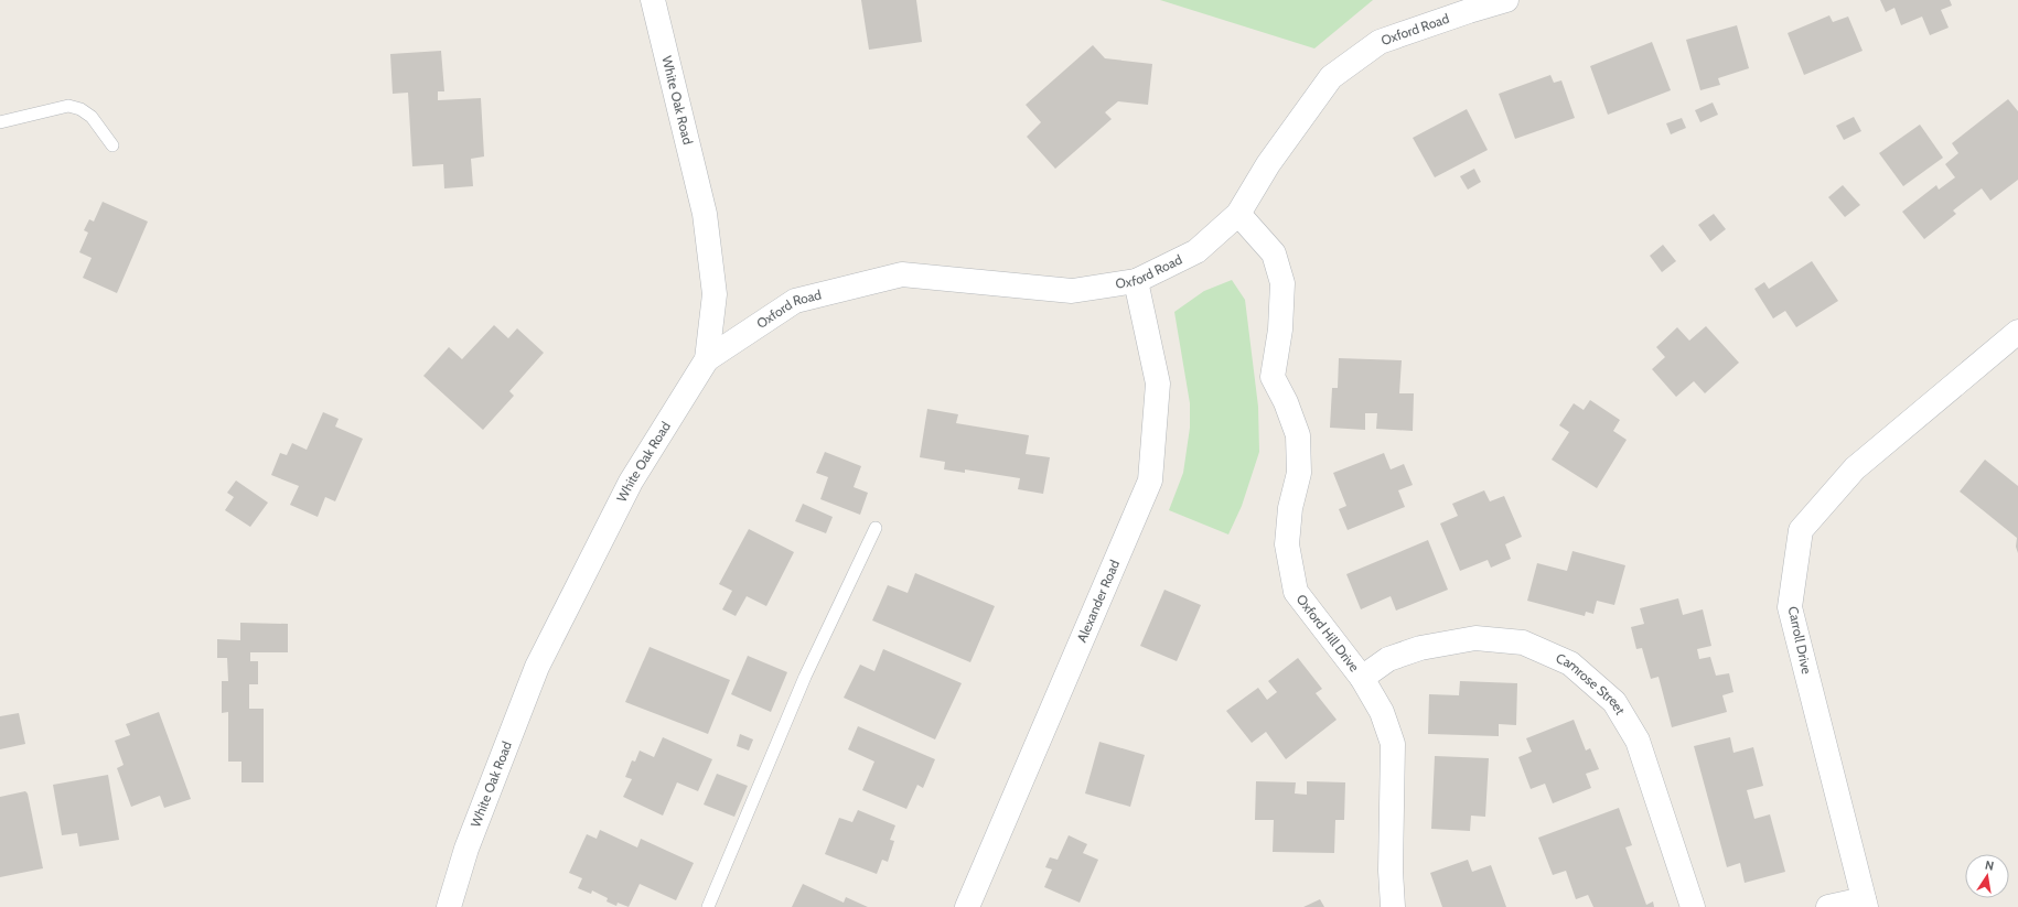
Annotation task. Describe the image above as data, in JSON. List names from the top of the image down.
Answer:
{
  "streets": {
    "street": [
      "Oxford Road",
      "White Oak Road",
      "Alexander Road",
      "Oxford Hill Drive",
      "Carroll Drive",
      "Camrose Street"
    ]
  },
  "crossings": [
    ["Oxford Road", "White Oak Road"],
    ["Oxford Road", "Alexander Road"],
    ["Oxford Road", "Oxford Hill Drive"],
    ["Oxford Hill Drive", "Camrose Street"]
  ],
  "north": "top"
}
